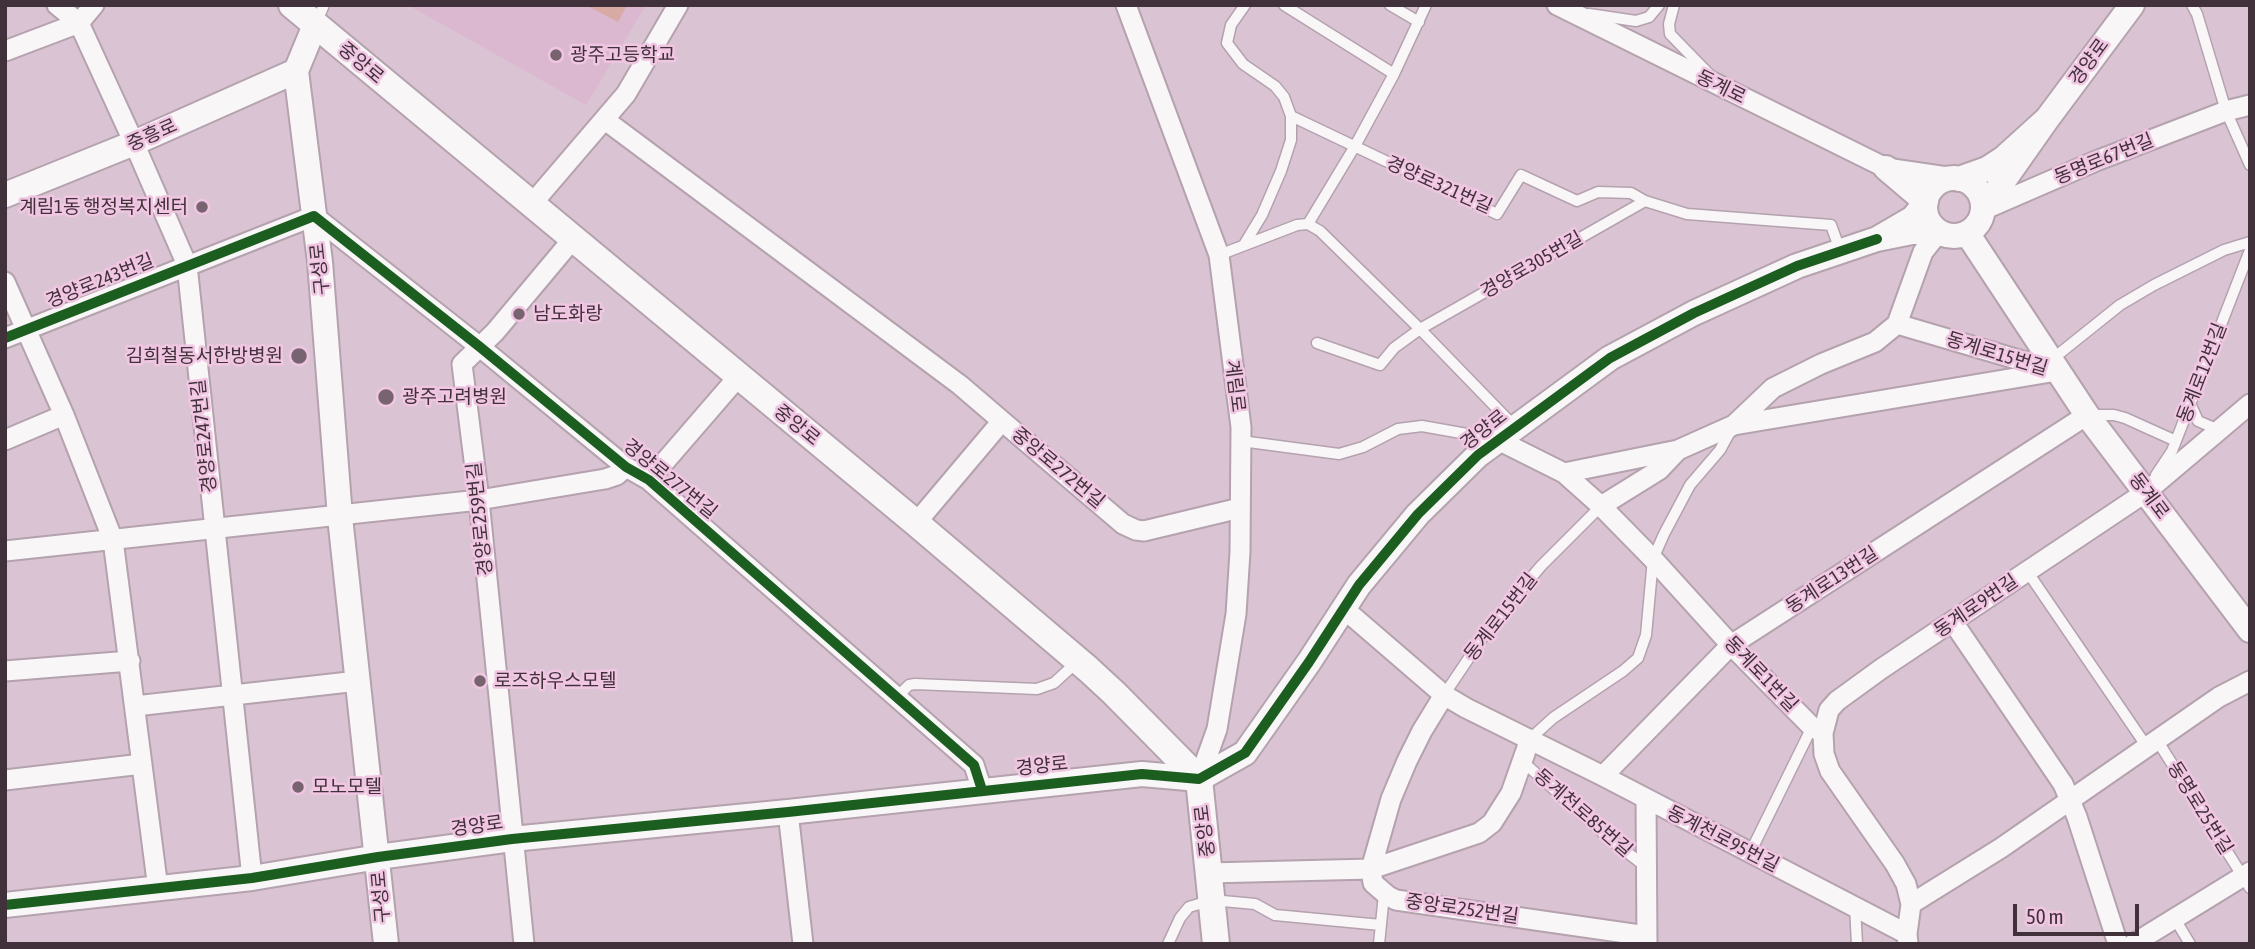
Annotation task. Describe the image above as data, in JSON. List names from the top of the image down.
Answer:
{
  "streets": {
    "main road": ["중앙로"],
    "street": [
      "경양로",
      "동계로",
      "중흥로",
      "동명로67번길",
      "구성로",
      "경양로243번길",
      "동계로15번길",
      "계림로",
      "경양로247번길",
      "중앙로272번길",
      "경양로277번길",
      "경양로259번길",
      "동계로13번길",
      "동계로9번길",
      "동계로1번길",
      "동명로25번길",
      "동계천로85번길",
      "동계천로95번길",
      "중앙로252번길"
    ],
    "lane": ["경양로321번길", "경양로305번길", "동계로12번길"]
  },
  "crossings": [
    ["경양로", "중앙로"],
    ["경양로", "동계로"],
    ["경양로", "동명로67번길"],
    ["경양로", "경양로321번길"],
    ["경양로", "구성로"],
    ["경양로", "계림로"],
    ["경양로", "경양로247번길"],
    ["경양로", "경양로277번길"],
    ["경양로", "경양로259번길"],
    ["경양로", "동계로1번길"],
    ["경양로", "동계천로95번길"],
    ["중앙로", "구성로"],
    ["중앙로", "계림로"],
    ["중앙로", "중앙로272번길"],
    ["중앙로", "경양로259번길"],
    ["동계로", "동명로67번길"],
    ["동계로", "동계로15번길"],
    ["동계로", "동계로12번길"],
    ["동계로", "동계로13번길"],
    ["동계로", "동계로9번길"],
    ["중흥로", "구성로"],
    ["중흥로", "경양로247번길"],
    ["경양로321번길", "경양로305번길"],
    ["구성로", "경양로243번길"],
    ["구성로", "경양로277번길"],
    ["경양로243번길", "경양로247번길"],
    ["경양로243번길", "경양로277번길"],
    ["동계로15번길", "동계로1번길"],
    ["동계로15번길", "동계천로95번길"],
    ["동계로12번길", "동계로9번길"],
    ["계림로", "중앙로272번길"],
    ["경양로277번길", "경양로259번길"],
    ["동계로13번길", "동계로1번길"],
    ["동계로13번길", "동계천로95번길"],
    ["동계로9번길", "동계로1번길"],
    ["동계천로85번길", "동계천로95번길"],
    ["동계천로85번길", "중앙로252번길"]
  ],
  "places": [
    "광주고등학교",
    "계림1동 행정복지센터",
    "남도화랑",
    "김희철동서한방병원",
    "광주고려병원",
    "로즈하우스모텔",
    "모노모텔"
  ],
  "scale_bar": "50 m"
}
